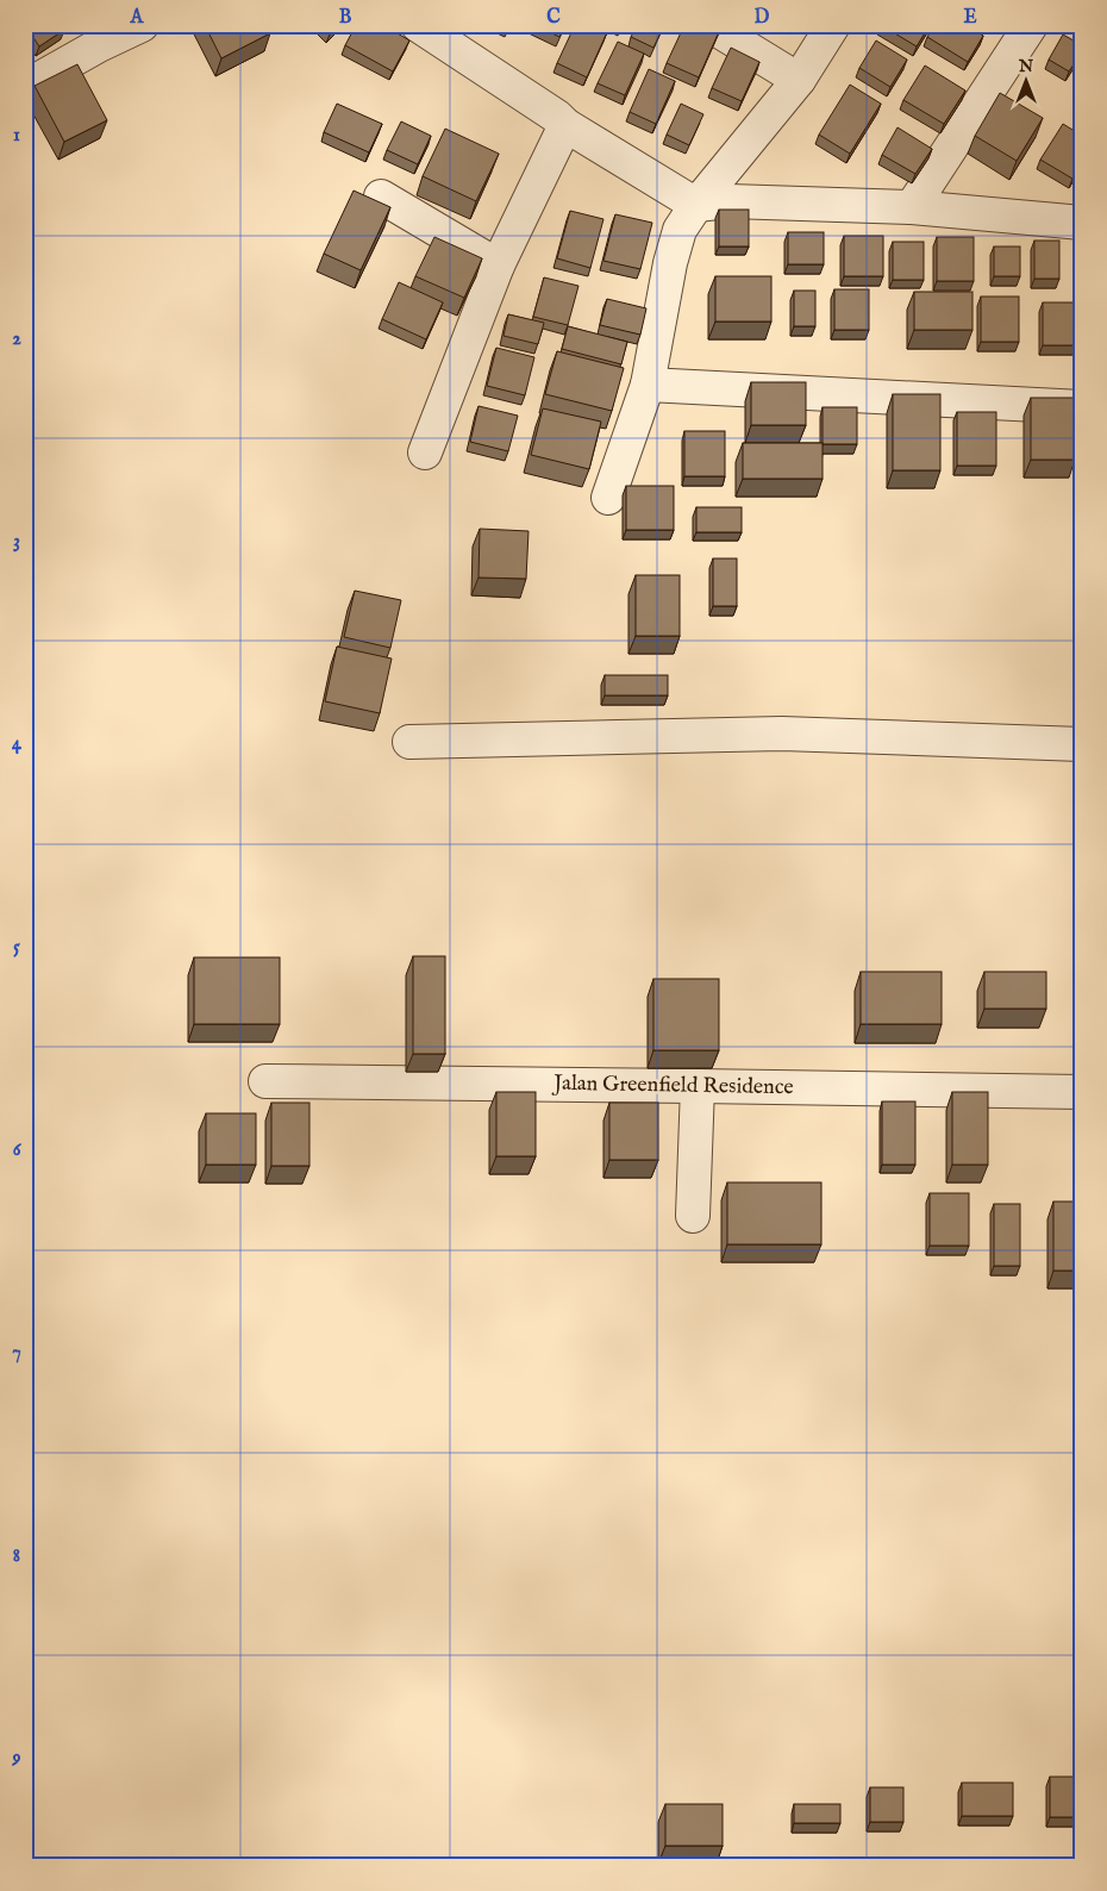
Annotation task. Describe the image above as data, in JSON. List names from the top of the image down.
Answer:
{
  "streets": {
    "street": ["Jalan Greenfield Residence"]
  },
  "north": "top",
  "grid": {
    "columns": [
      "A",
      "B",
      "C",
      "D",
      "E"
    ],
    "rows": [
      "1",
      "2",
      "3",
      "4",
      "5",
      "6",
      "7",
      "8",
      "9"
    ]
  }
}
